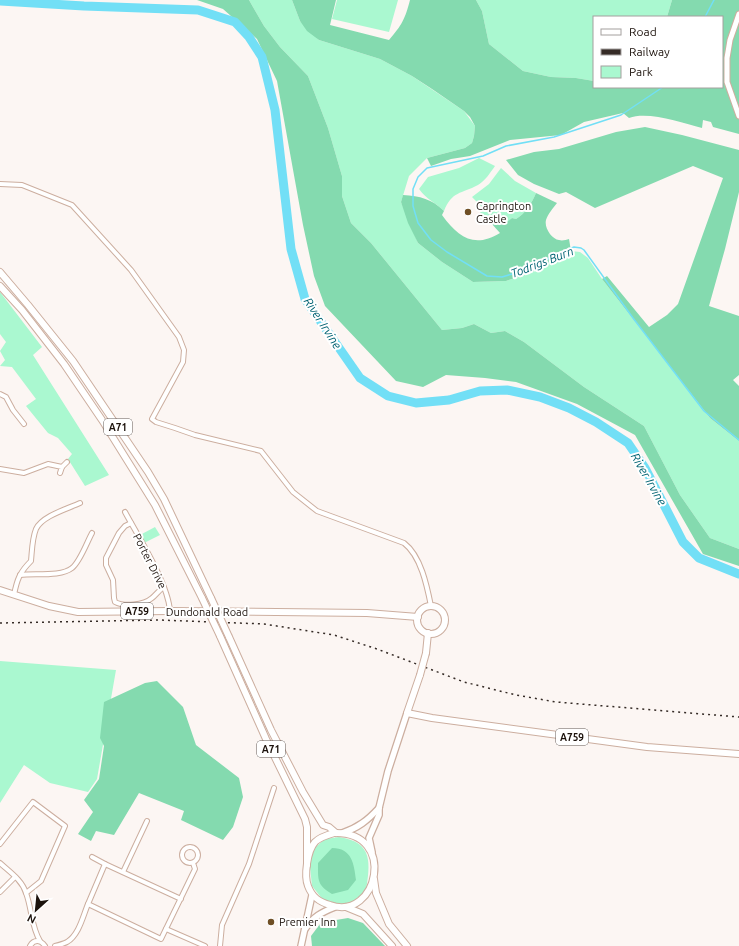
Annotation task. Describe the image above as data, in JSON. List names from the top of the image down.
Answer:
{
  "streets": {
    "main road": ["A71", "A759", "Dundonald Road"],
    "street": ["Porter Drive"]
  },
  "crossings": [
    ["Porter Drive", "Dundonald Road"]
  ],
  "water": ["Todrigs Burn", "River Irvine"],
  "places": ["Caprington Castle", "Premier Inn"],
  "legend": ["Road", "Railway", "Park"],
  "north": "bottom left"
}
